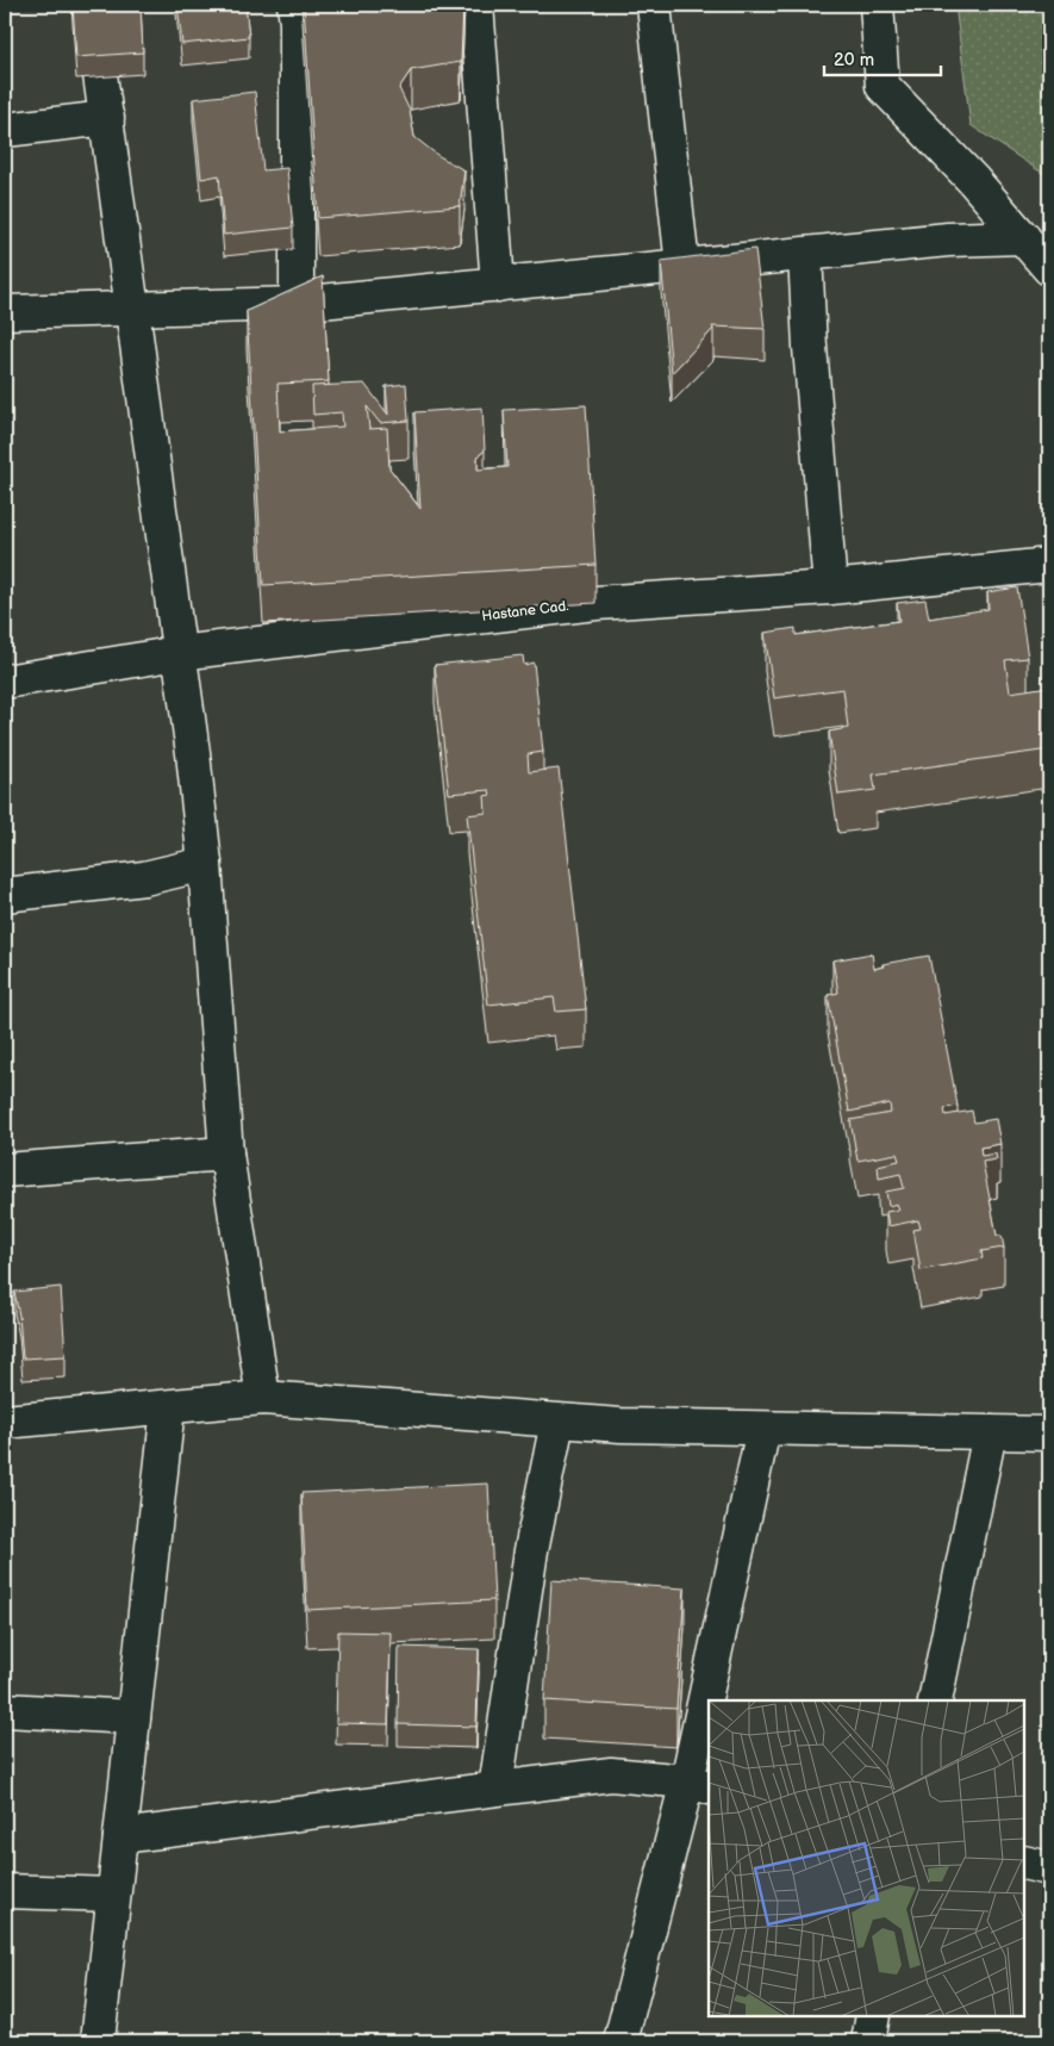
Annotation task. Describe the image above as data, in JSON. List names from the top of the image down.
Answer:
{
  "streets": {
    "street": ["Hastane Cad."]
  },
  "scale_bar": "20 m"
}
